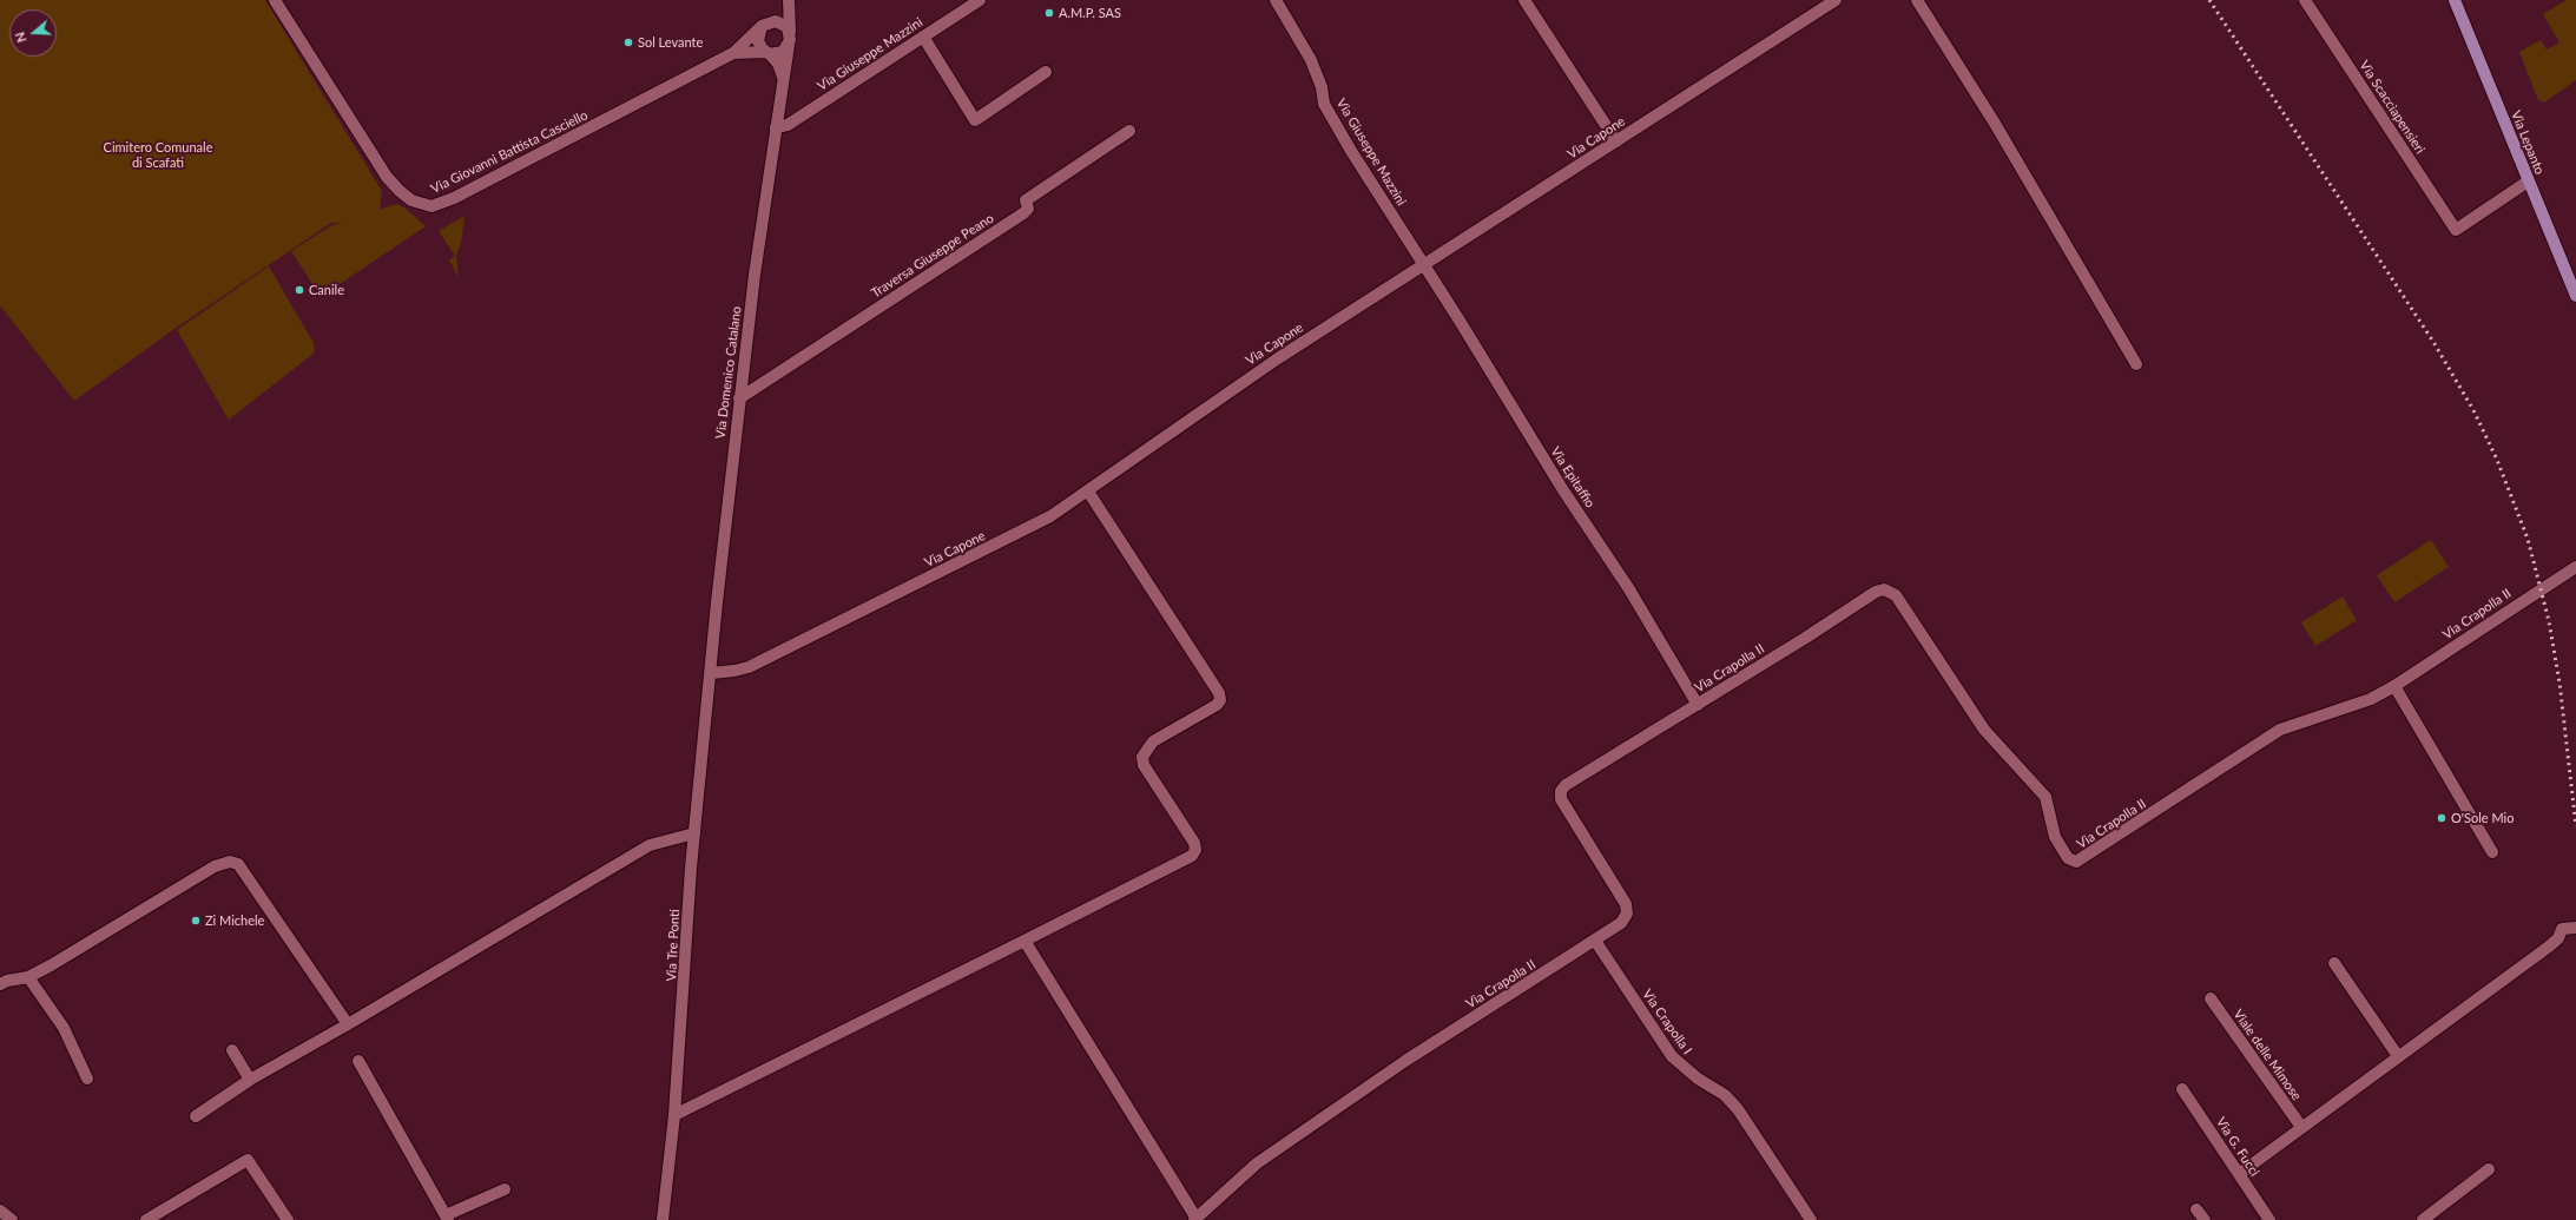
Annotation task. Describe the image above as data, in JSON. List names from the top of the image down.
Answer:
{
  "streets": {
    "main road": ["Via Lepanto"],
    "street": [
      "Via Giuseppe Mazzini",
      "Via Scacciapensieri",
      "Via Capone",
      "Via Giovanni Battista Casciello",
      "Traversa Giuseppe Peano",
      "Via Domenico Catalano",
      "Via Epitaffio",
      "Via Crapolla II",
      "Via Tre Ponti",
      "Via Crapolla I",
      "Viale delle Mimose",
      "Via G. Fucci"
    ]
  },
  "crossings": [
    ["Via Giuseppe Mazzini", "Via Capone"],
    ["Via Giuseppe Mazzini", "Via Domenico Catalano"],
    ["Via Giuseppe Mazzini", "Via Epitaffio"],
    ["Via Scacciapensieri", "Via Lepanto"],
    ["Via Capone", "Via Domenico Catalano"],
    ["Via Capone", "Via Epitaffio"],
    ["Via Capone", "Via Tre Ponti"],
    ["Via Giovanni Battista Casciello", "Via Domenico Catalano"],
    ["Traversa Giuseppe Peano", "Via Domenico Catalano"],
    ["Via Domenico Catalano", "Via Tre Ponti"],
    ["Via Epitaffio", "Via Crapolla II"],
    ["Via Crapolla II", "Via Crapolla I"]
  ],
  "parks": ["Cimitero Comunale di Scafati"],
  "places": [
    "A.M.P. SAS",
    "Sol Levante",
    "Canile",
    "O'Sole Mio",
    "Zi Michele"
  ],
  "north": "left"
}
